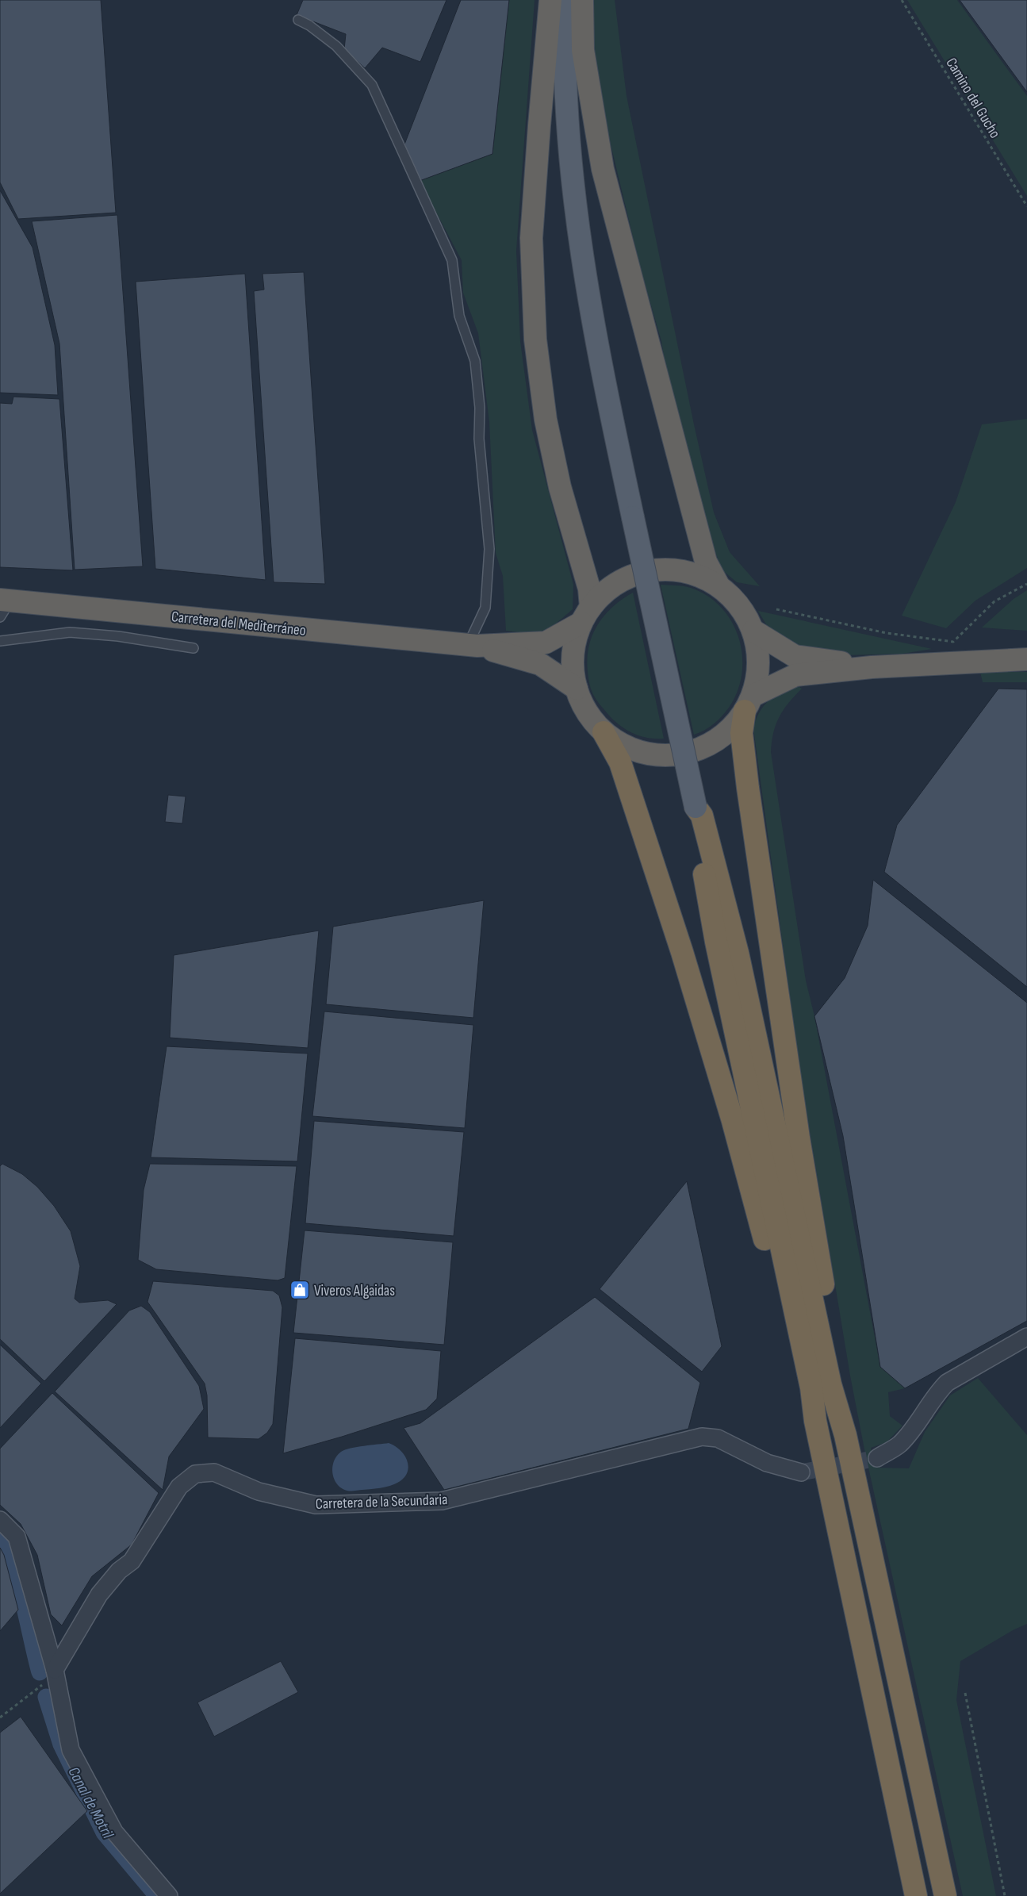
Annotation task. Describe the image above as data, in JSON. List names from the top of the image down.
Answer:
{
  "streets": {
    "highway": ["Carretera del Mediterráneo"],
    "street": ["Carretera de la Secundaria"],
    "path": ["Camino del Gucho"]
  },
  "water": ["Canal de Motril"],
  "places": {
    "shop": ["Viveros Algaidas"]
  }
}
